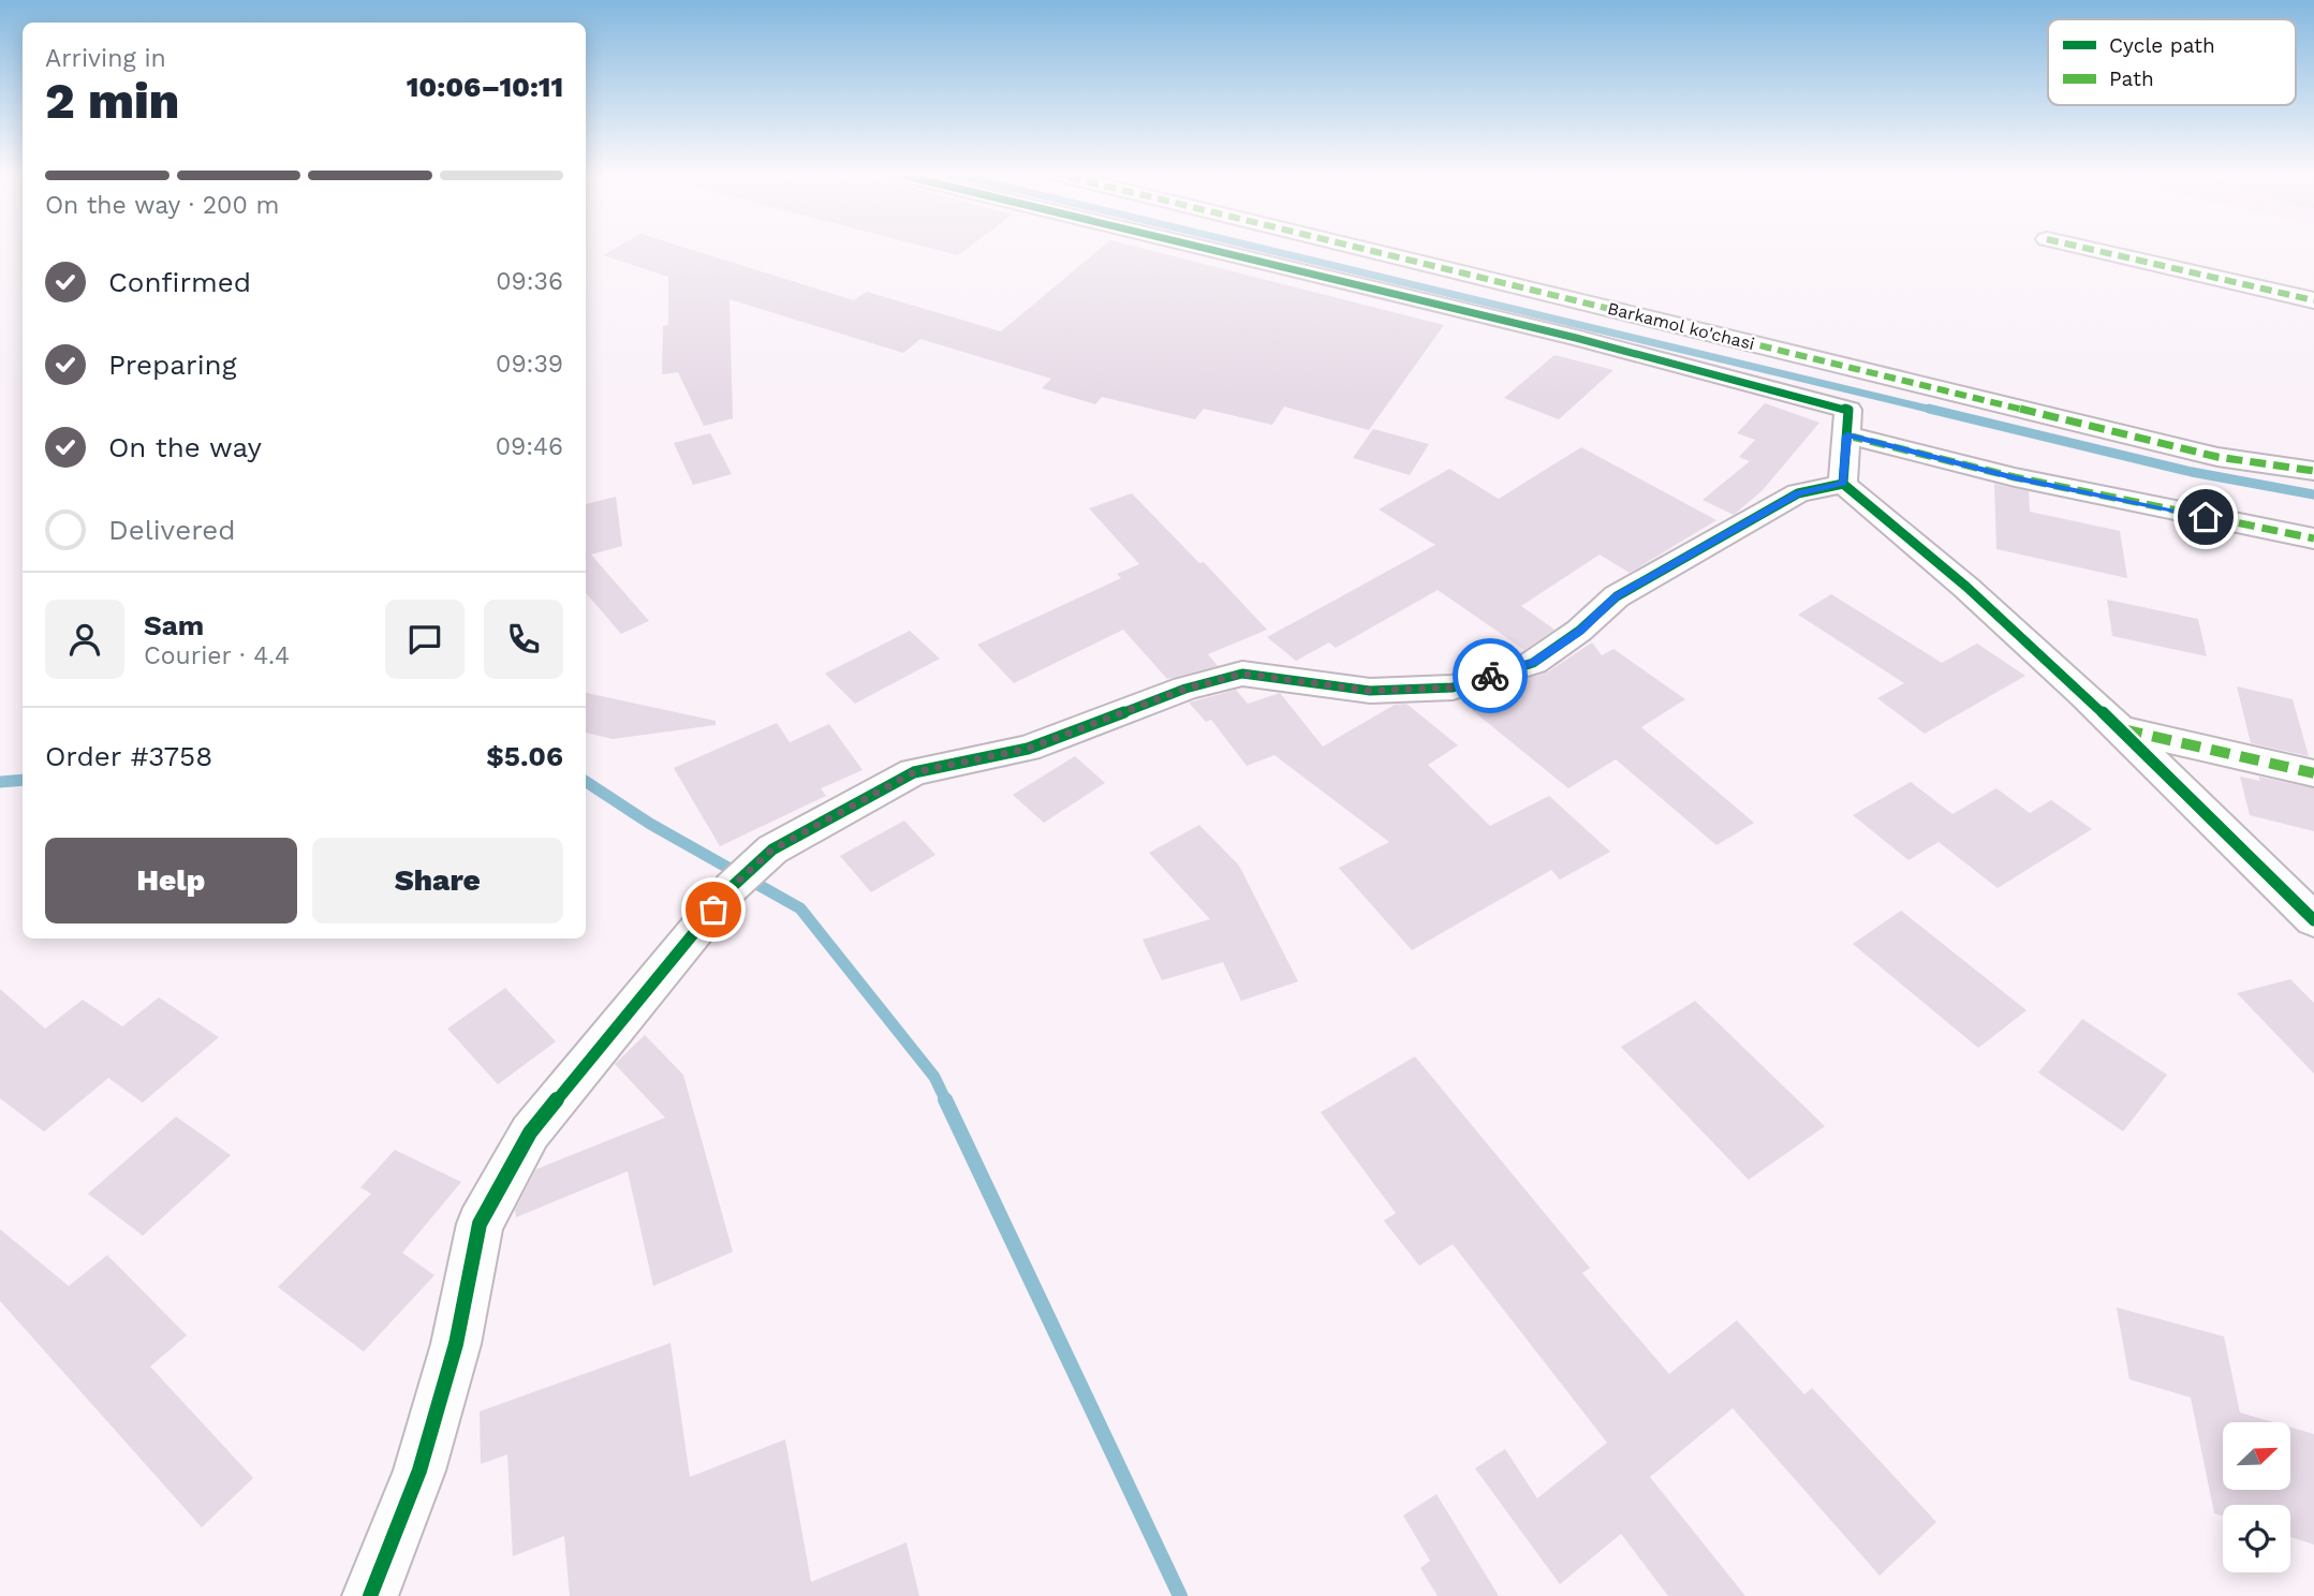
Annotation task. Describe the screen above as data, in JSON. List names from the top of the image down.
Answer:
{
  "streets": {
    "street": ["Barkamol ko'chasi"]
  },
  "legend": ["Cycle path", "Path"],
  "north": "top right",
  "page": {
    "heading": ["2 min", "Arriving in", "10:06–10:11"],
    "panel": [
      "Sam",
      "Courier · 4.4",
      "Order #3758",
      "$5.06"
    ],
    "bar": "On the way · 200 m",
    "list": [
      ["Confirmed", "09:36"],
      ["Preparing", "09:39"],
      ["On the way", "09:46"],
      "Delivered"
    ],
    "buttons": ["Help", "Share"]
  }
}
